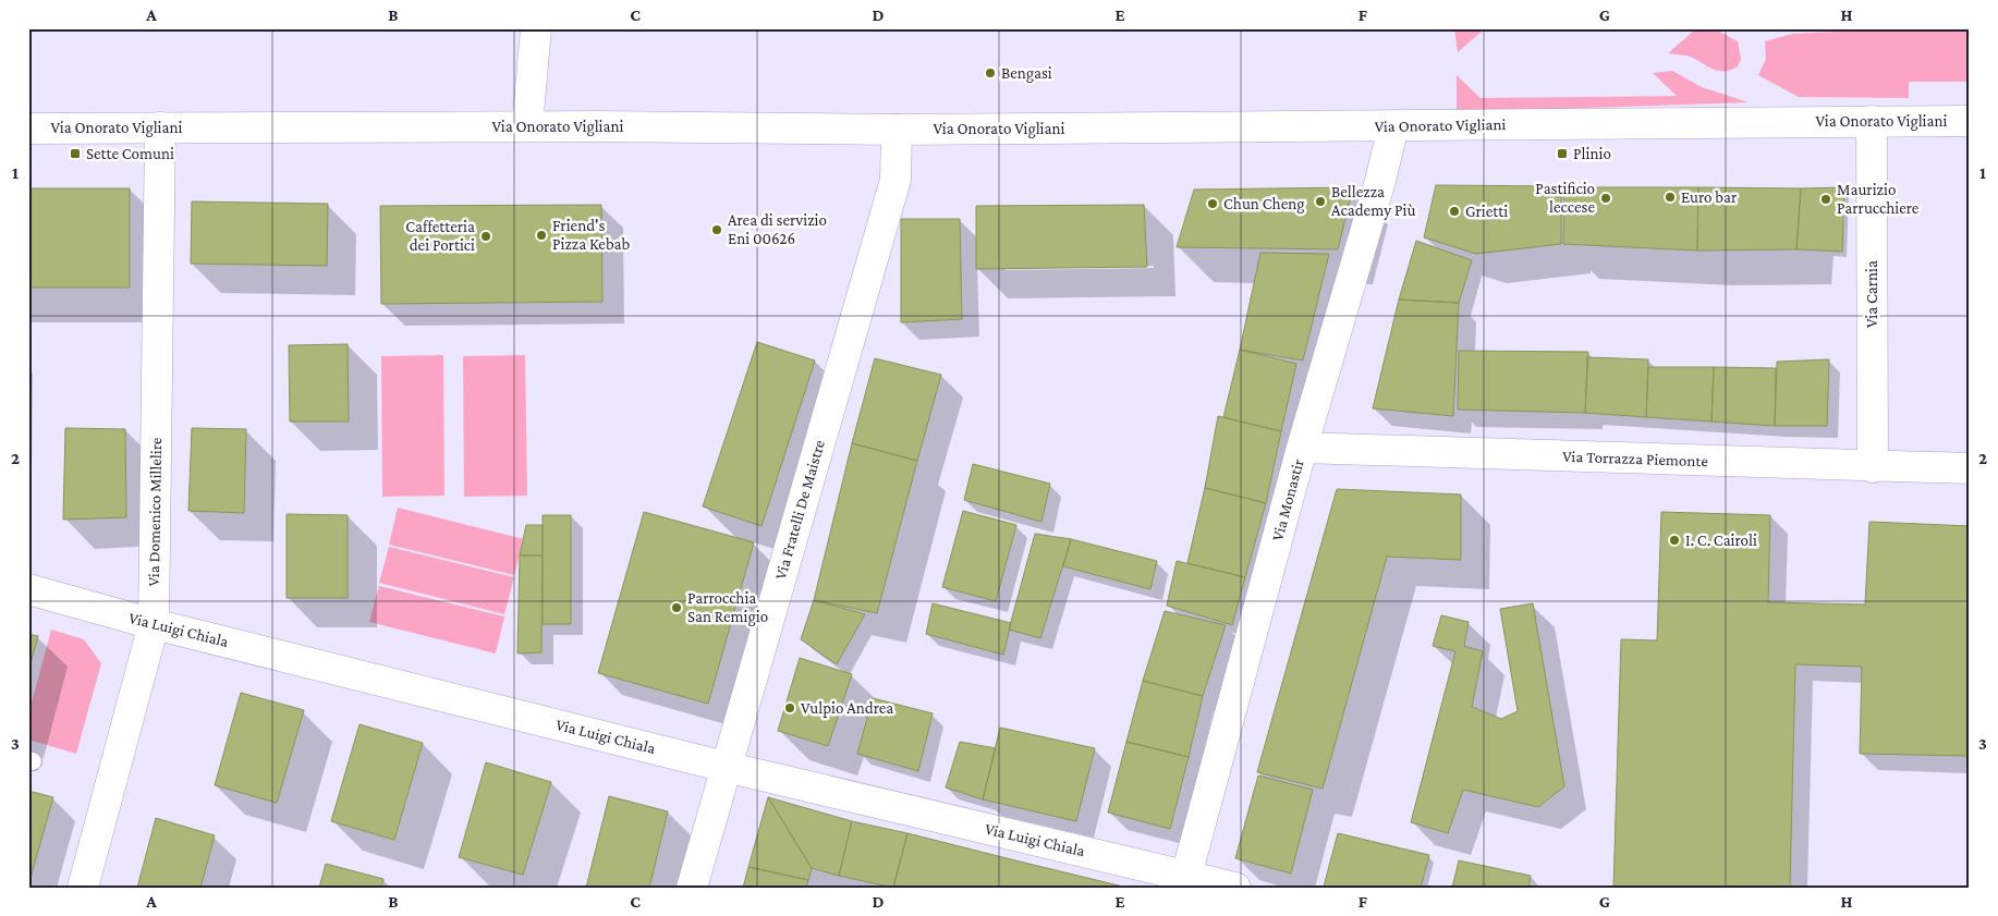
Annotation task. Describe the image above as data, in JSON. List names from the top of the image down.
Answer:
{
  "streets": {
    "street": [
      "Via Onorato Vigliani",
      "Via Carnia",
      "Via Torrazza Piemonte",
      "Via Monastir",
      "Via Fratelli De Maistre",
      "Via Domenico Millelire",
      "Via Luigi Chiala"
    ]
  },
  "crossings": [
    ["Via Onorato Vigliani", "Via Carnia"],
    ["Via Onorato Vigliani", "Via Monastir"],
    ["Via Onorato Vigliani", "Via Fratelli De Maistre"],
    ["Via Onorato Vigliani", "Via Domenico Millelire"],
    ["Via Carnia", "Via Torrazza Piemonte"],
    ["Via Torrazza Piemonte", "Via Monastir"],
    ["Via Monastir", "Via Luigi Chiala"],
    ["Via Fratelli De Maistre", "Via Luigi Chiala"],
    ["Via Domenico Millelire", "Via Luigi Chiala"]
  ],
  "places": {
    "other": [
      "Bengasi",
      "Euro bar",
      "Pastificio leccese",
      "Maurizio Parrucchiere",
      "Bellezza Academy Più",
      "Chun Cheng",
      "Grietti",
      "Area di servizio Eni 00626",
      "Friend's Pizza Kebab",
      "Caffetteria dei Portici",
      "I. C. Cairoli",
      "Parrocchia San Remigio",
      "Vulpio Andrea"
    ],
    "transit": ["Sette Comuni", "Plinio"]
  },
  "grid": {
    "columns": [
      "A",
      "B",
      "C",
      "D",
      "E",
      "F",
      "G",
      "H"
    ],
    "rows": ["1", "2", "3"]
  }
}
